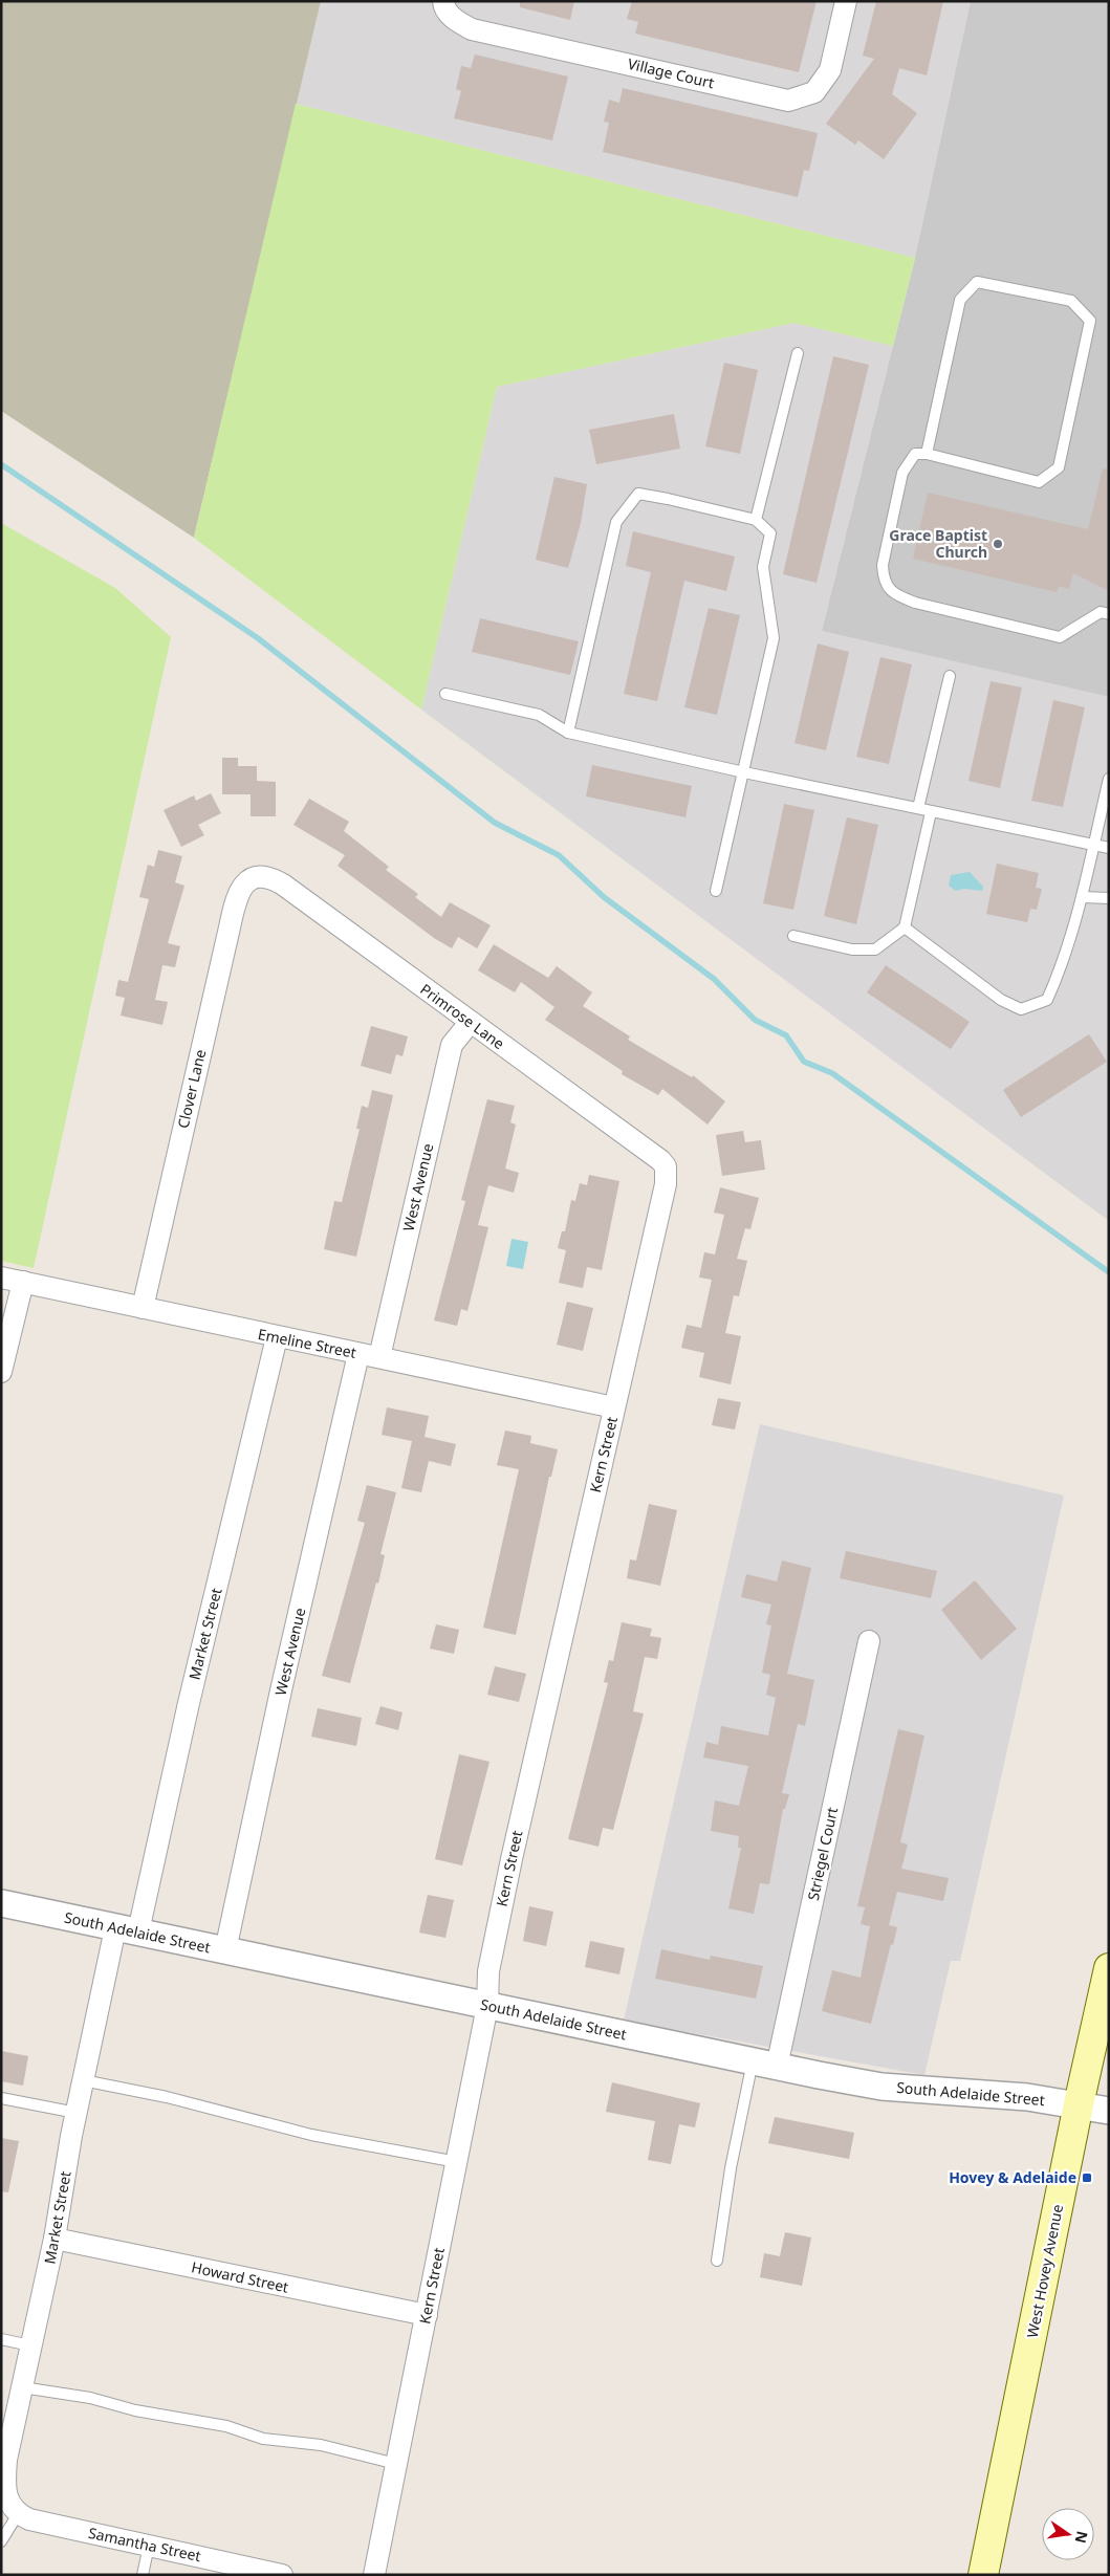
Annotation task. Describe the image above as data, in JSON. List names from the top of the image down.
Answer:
{
  "streets": {
    "main road": ["West Hovey Avenue"],
    "street": [
      "Village Court",
      "Primrose Lane",
      "Clover Lane",
      "West Avenue",
      "Emeline Street",
      "Kern Street",
      "Market Street",
      "Striegel Court",
      "South Adelaide Street",
      "Howard Street",
      "Samantha Street"
    ]
  },
  "crossings": [
    ["Primrose Lane", "Clover Lane"],
    ["Primrose Lane", "West Avenue"],
    ["Primrose Lane", "Kern Street"],
    ["Clover Lane", "Emeline Street"],
    ["West Avenue", "Emeline Street"],
    ["West Avenue", "South Adelaide Street"],
    ["Emeline Street", "Kern Street"],
    ["Emeline Street", "Market Street"],
    ["Kern Street", "South Adelaide Street"],
    ["Kern Street", "Howard Street"],
    ["Market Street", "South Adelaide Street"],
    ["Market Street", "Howard Street"],
    ["Market Street", "Samantha Street"],
    ["Striegel Court", "South Adelaide Street"],
    ["South Adelaide Street", "West Hovey Avenue"]
  ],
  "places": {
    "other": ["Grace Baptist Church"],
    "transit": ["Hovey & Adelaide"]
  },
  "north": "right"
}
